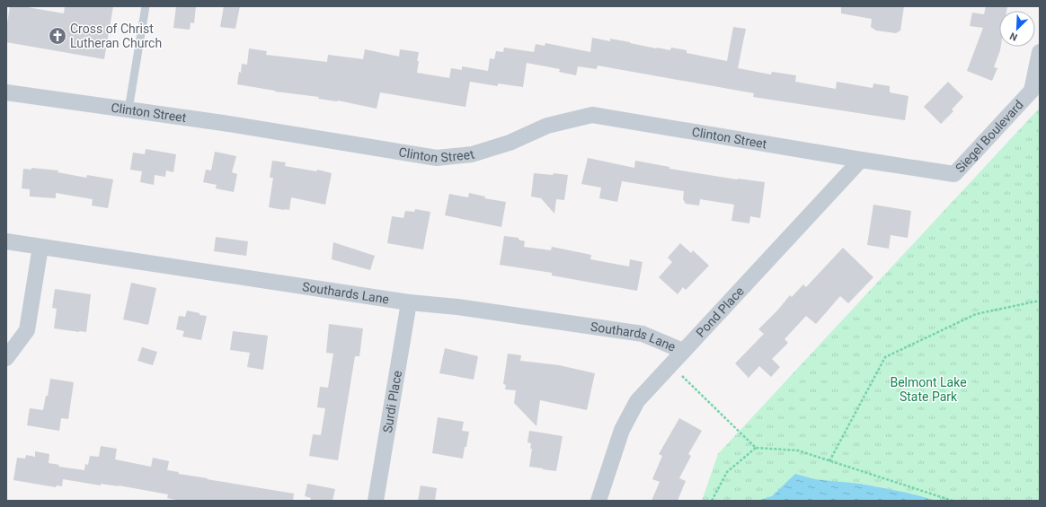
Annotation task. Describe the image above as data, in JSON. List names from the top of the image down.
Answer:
{
  "streets": {
    "street": [
      "Clinton Street",
      "Siegel Boulevard",
      "Southards Lane",
      "Pond Place",
      "Surdi Place"
    ]
  },
  "crossings": [
    ["Clinton Street", "Siegel Boulevard"],
    ["Clinton Street", "Pond Place"],
    ["Siegel Boulevard", "Pond Place"],
    ["Southards Lane", "Pond Place"],
    ["Southards Lane", "Surdi Place"]
  ],
  "parks": ["Belmont Lake State Park"],
  "places": {
    "church": ["Cross of Christ Lutheran Church"]
  },
  "north": "bottom left"
}
